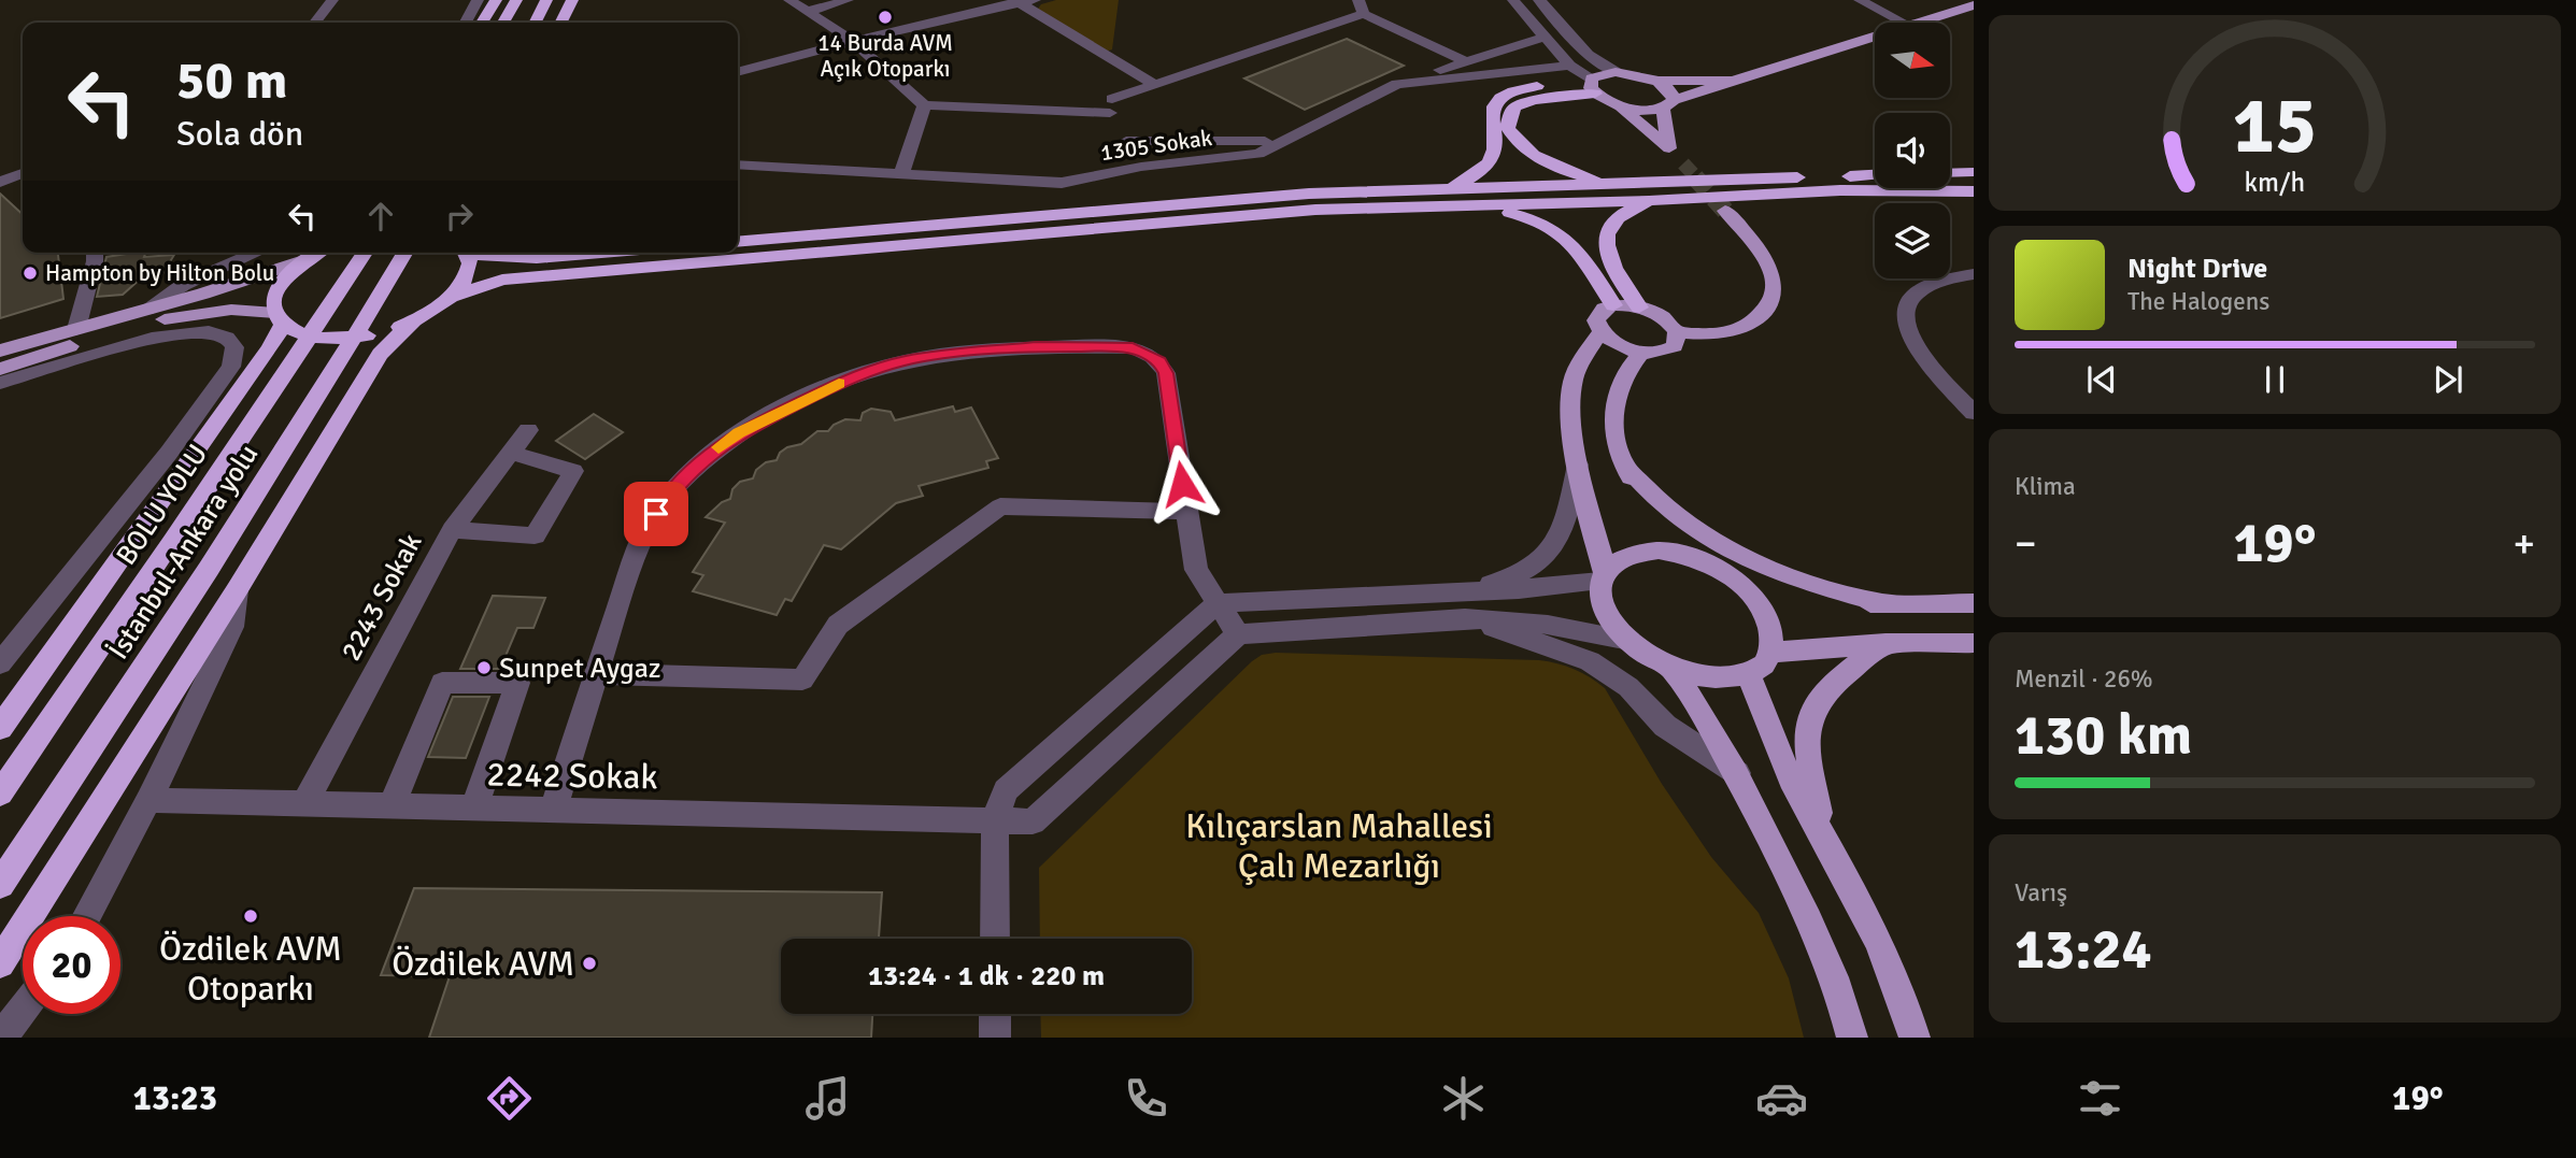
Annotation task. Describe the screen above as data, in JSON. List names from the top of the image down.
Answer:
{
  "streets": {
    "highway": ["BOLU YOLU", "İstanbul-Ankara yolu"],
    "street": ["1305 Sokak", "2243 Sokak", "2242 Sokak"]
  },
  "crossings": [
    ["2243 Sokak", "2242 Sokak"]
  ],
  "parks": ["Kılıçarslan Mahallesi Çalı Mezarlığı"],
  "places": [
    "14 Burda AVM Açık Otoparkı",
    "Hampton by Hilton Bolu",
    "Sunpet Aygaz",
    "Özdilek AVM Otoparkı",
    "Özdilek AVM"
  ],
  "north": "right",
  "page": {
    "turn": ["50 m", "Sola dön"],
    "song": ["Night Drive", "The Halogens"],
    "tile": [
      "Klima",
      ["Menzil · 26%", "130 km"],
      ["Varış", "13:24"]
    ],
    "heat": ["−", "19°", "+"],
    "limit": "20",
    "trip": "13:24 · 1 dk · 220 m",
    "tabs": ["13:23", "19°"],
    "gauge": ["15", "km/h"]
  }
}
